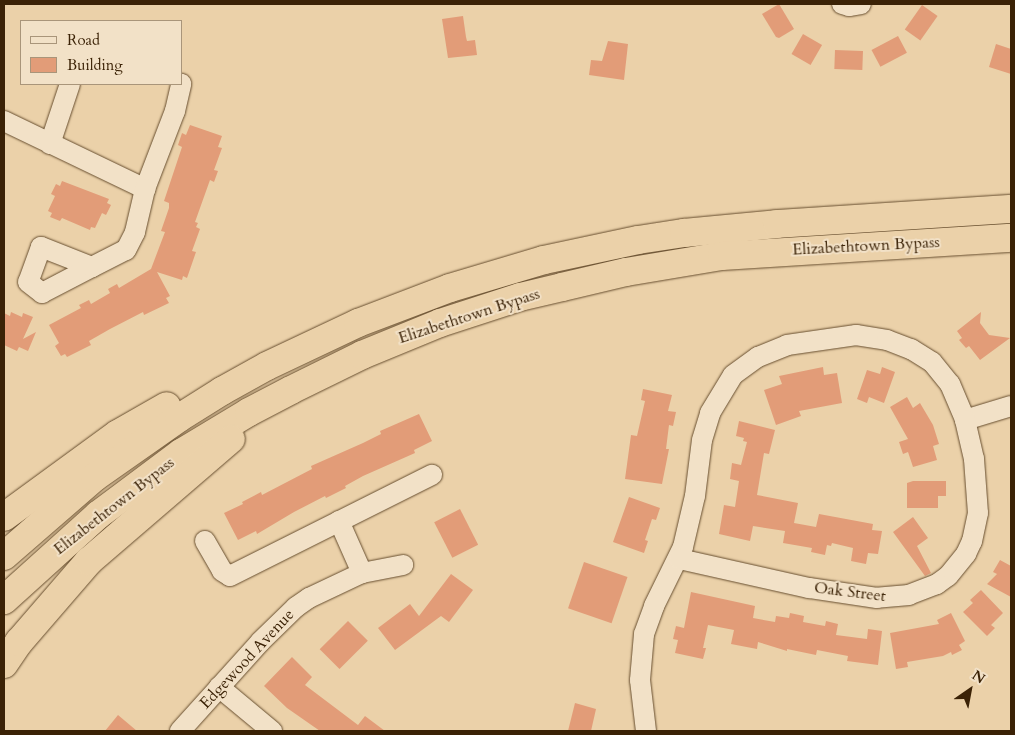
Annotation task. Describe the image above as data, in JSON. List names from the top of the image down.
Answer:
{
  "streets": {
    "highway": ["Elizabethtown Bypass"],
    "street": ["Oak Street", "Edgewood Avenue"]
  },
  "legend": ["Road", "Building"],
  "north": "top right"
}
